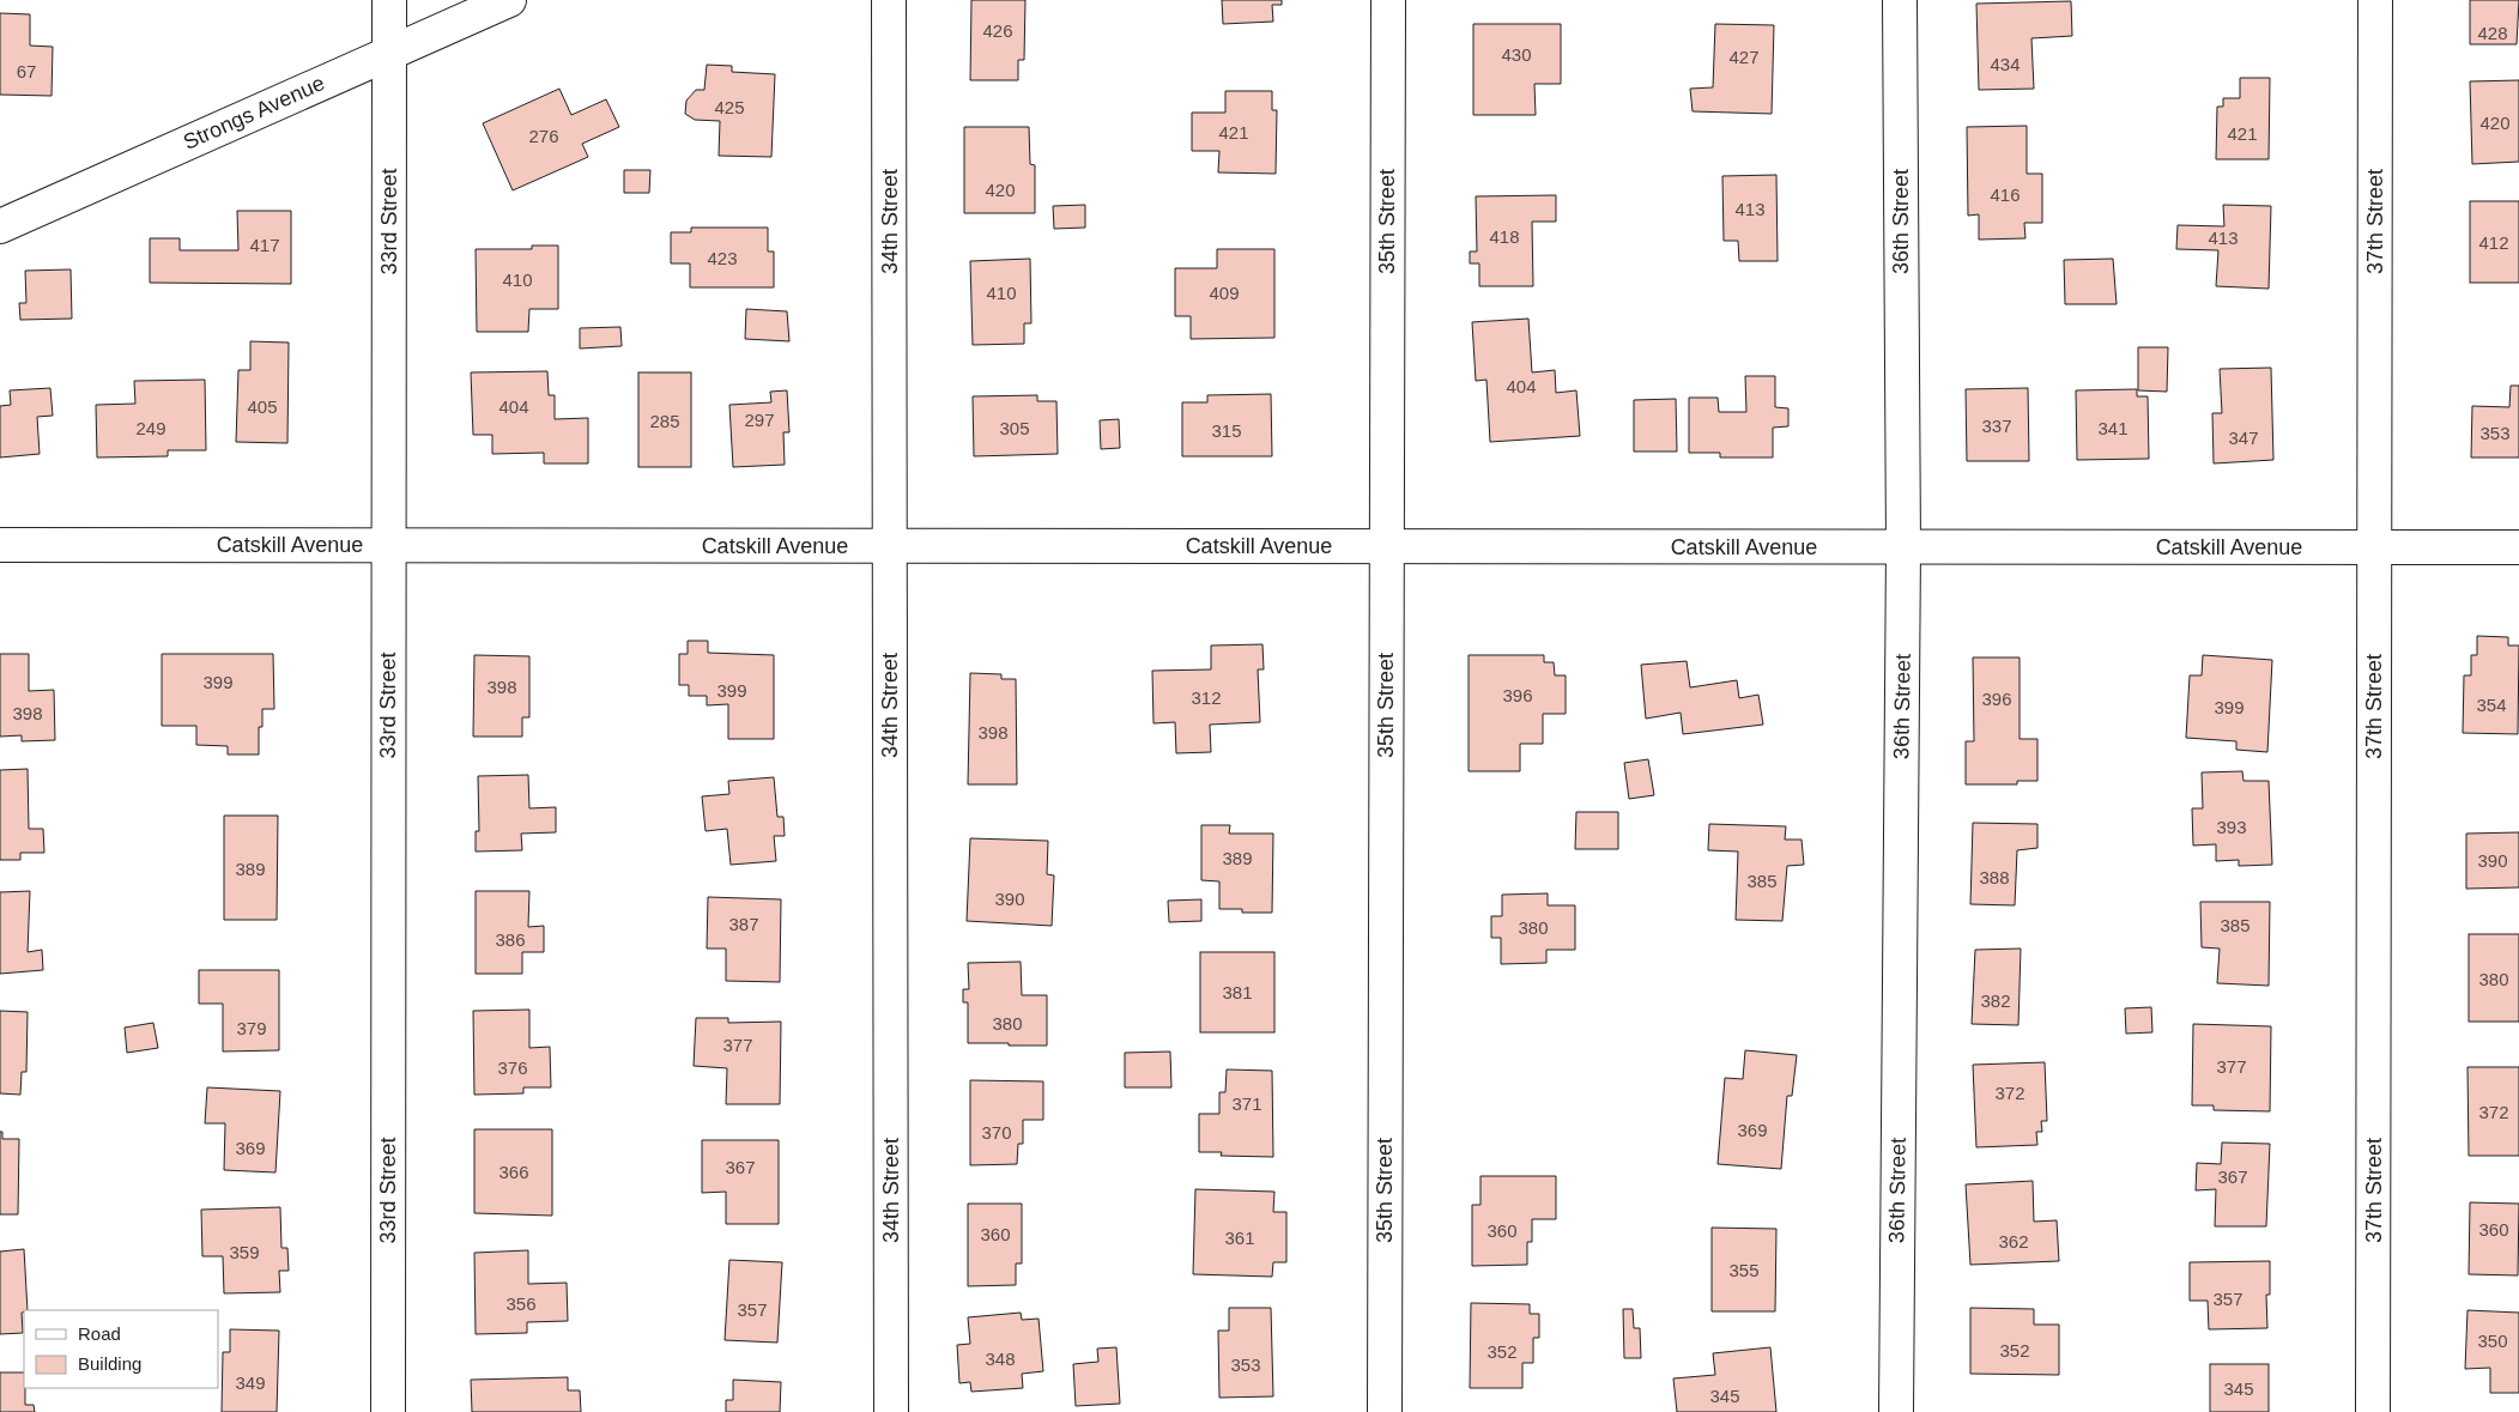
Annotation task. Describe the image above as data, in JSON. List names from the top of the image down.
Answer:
{
  "streets": {
    "street": [
      "Strongs Avenue",
      "33rd Street",
      "34th Street",
      "35th Street",
      "36th Street",
      "37th Street",
      "Catskill Avenue"
    ]
  },
  "crossings": [
    ["Strongs Avenue", "33rd Street"],
    ["33rd Street", "Catskill Avenue"],
    ["34th Street", "Catskill Avenue"],
    ["35th Street", "Catskill Avenue"],
    ["36th Street", "Catskill Avenue"],
    ["37th Street", "Catskill Avenue"]
  ],
  "house_numbers": [
    "426",
    "428",
    "430",
    "427",
    "434",
    "67",
    "425",
    "420",
    "421",
    "421",
    "276",
    "420",
    "416",
    "413",
    "418",
    "413",
    "412",
    "417",
    "423",
    "410",
    "410",
    "409",
    "404",
    "405",
    "404",
    "297",
    "285",
    "337",
    "249",
    "305",
    "341",
    "315",
    "353",
    "347",
    "399",
    "398",
    "399",
    "396",
    "312",
    "396",
    "354",
    "399",
    "398",
    "398",
    "393",
    "389",
    "390",
    "389",
    "388",
    "385",
    "390",
    "387",
    "385",
    "380",
    "386",
    "380",
    "381",
    "382",
    "380",
    "379",
    "377",
    "377",
    "376",
    "372",
    "371",
    "372",
    "369",
    "370",
    "369",
    "367",
    "366",
    "367",
    "360",
    "360",
    "360",
    "361",
    "362",
    "359",
    "355",
    "357",
    "356",
    "357",
    "350",
    "352",
    "352",
    "348",
    "353",
    "349",
    "345",
    "345"
  ],
  "legend": ["Road", "Building"]
}
